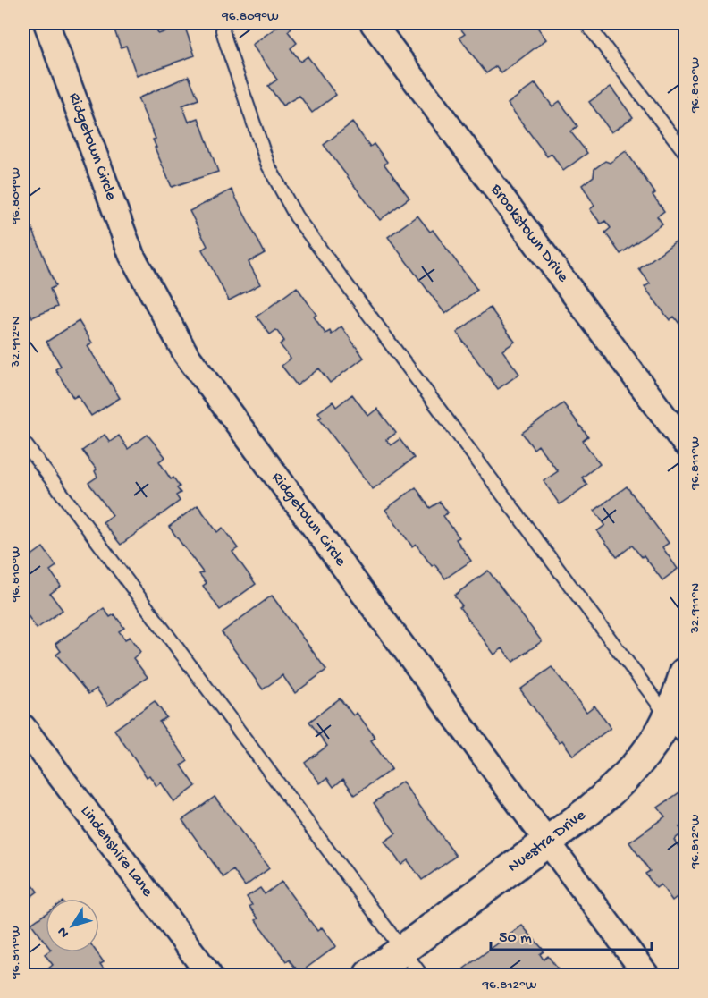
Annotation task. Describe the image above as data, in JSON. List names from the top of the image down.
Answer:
{
  "streets": {
    "street": [
      "Ridgetown Circle",
      "Brookstown Drive",
      "Nuestra Drive",
      "Lindenshire Lane"
    ]
  },
  "crossings": [
    ["Ridgetown Circle", "Nuestra Drive"]
  ],
  "scale_bar": "50 m",
  "north": "bottom left",
  "coordinates": [
    "96.809°W",
    "96.810°W",
    "32.912°N",
    "96.811°W",
    "32.911°N",
    "96.812°W"
  ]
}
